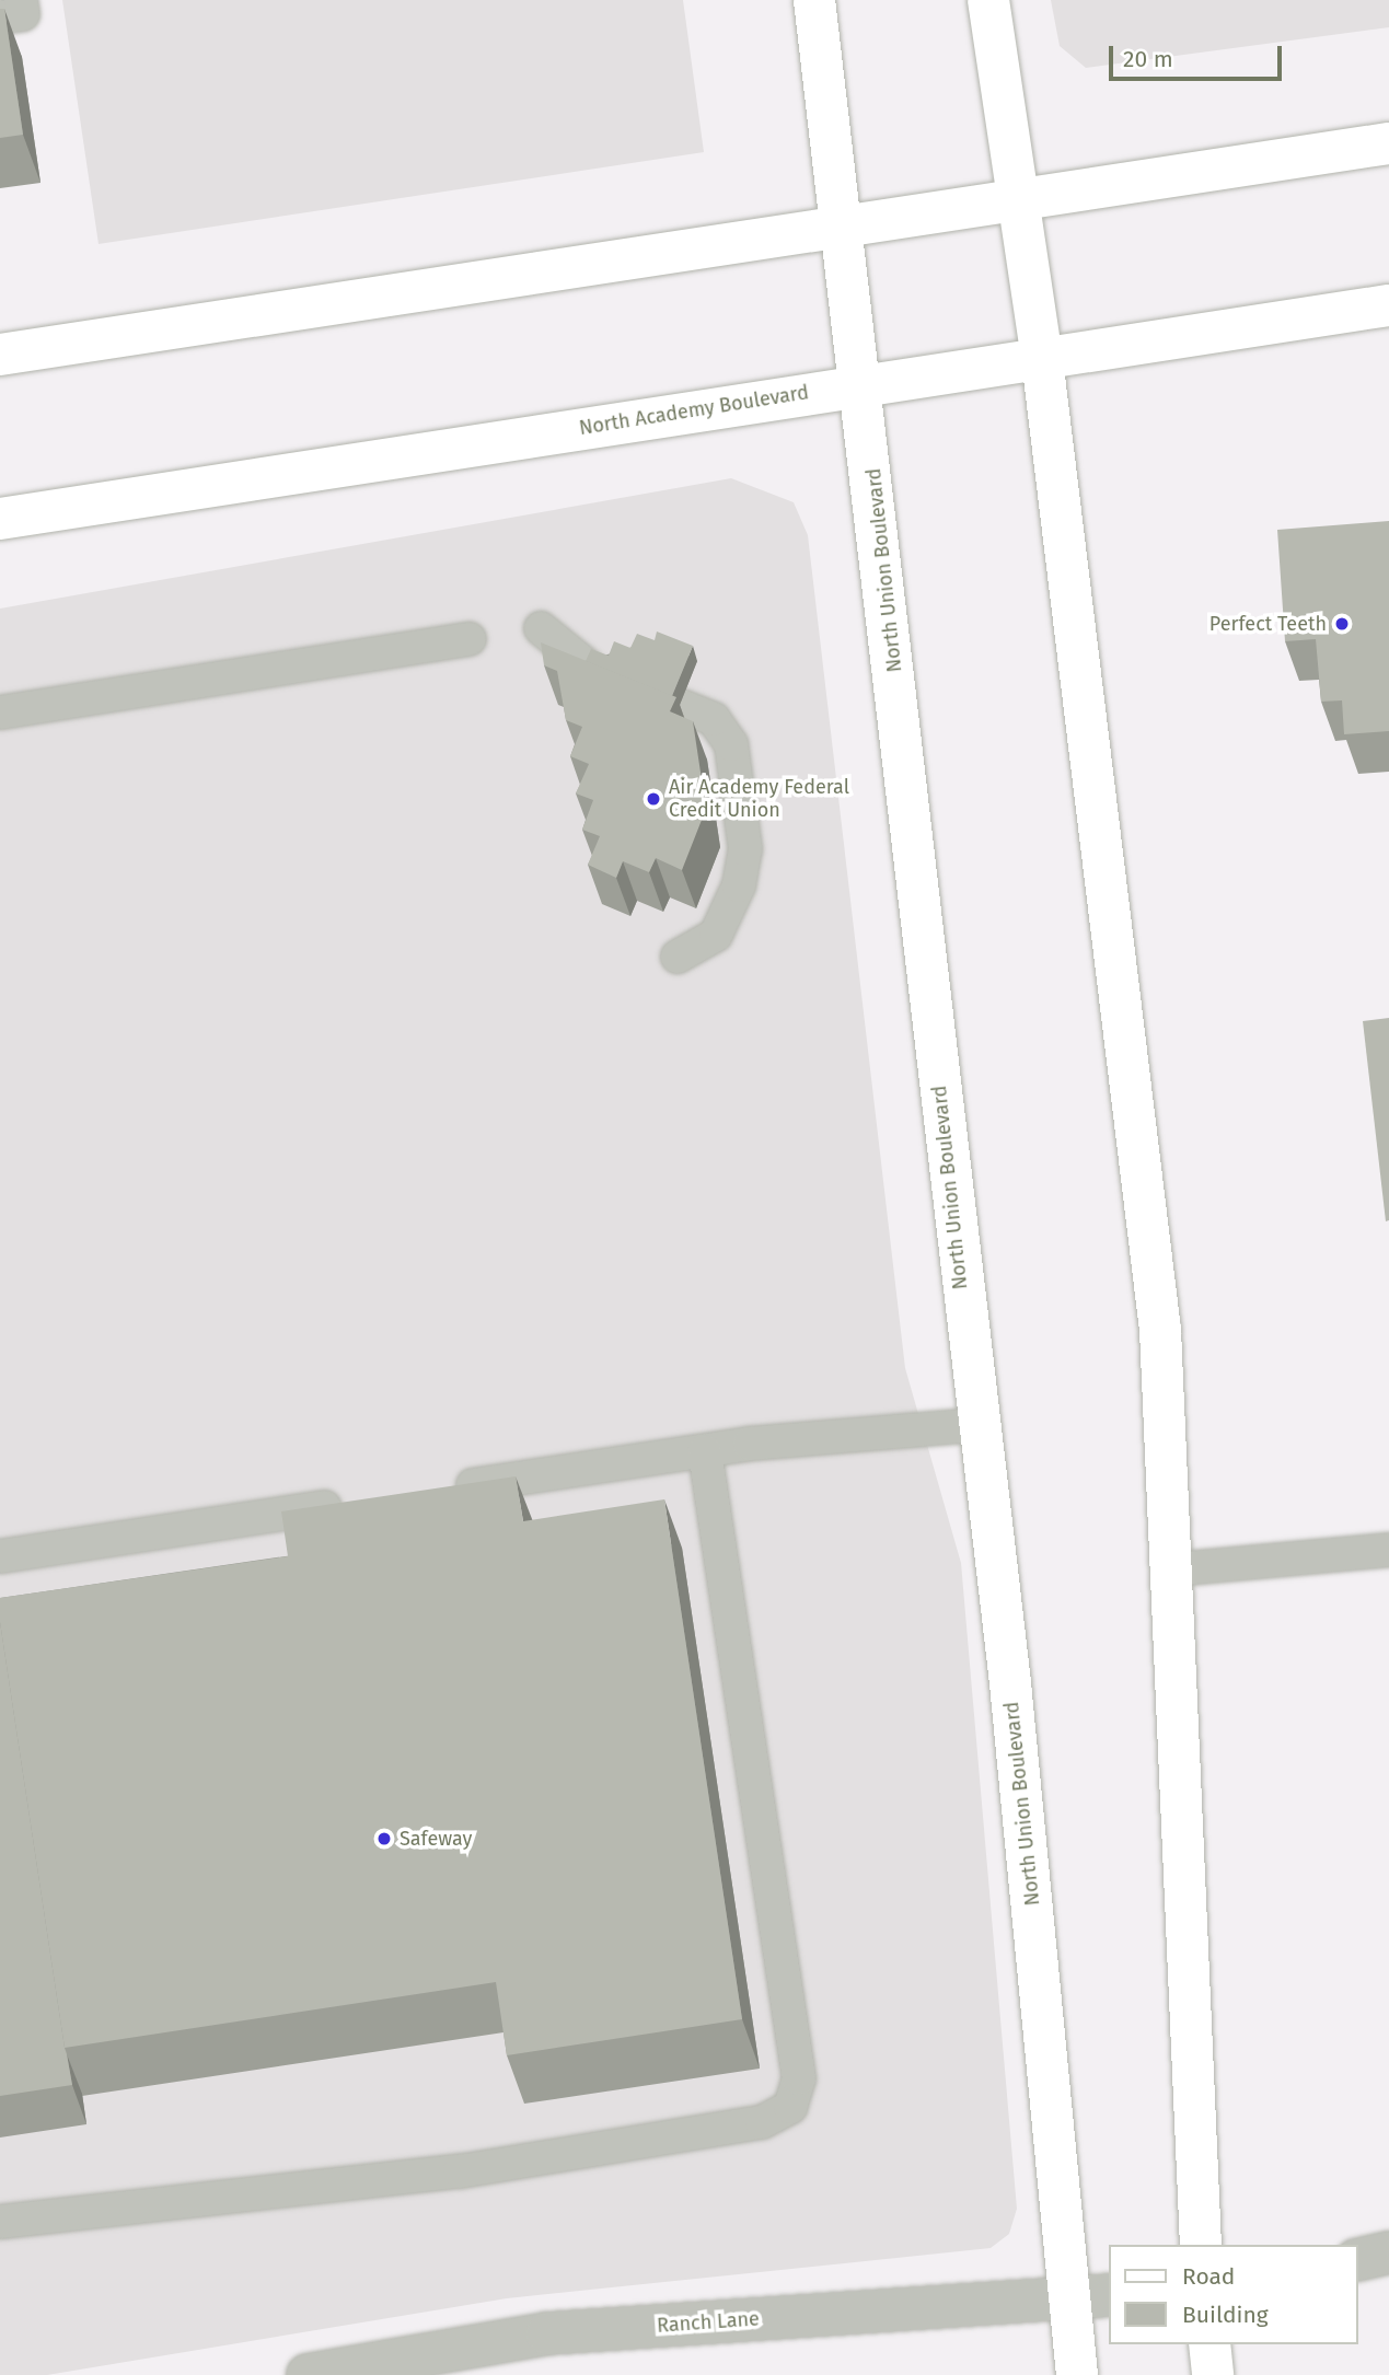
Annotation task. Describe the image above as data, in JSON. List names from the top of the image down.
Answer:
{
  "streets": {
    "main road": ["North Academy Boulevard", "North Union Boulevard"],
    "street": ["Ranch Lane"]
  },
  "crossings": [
    ["North Academy Boulevard", "North Union Boulevard"],
    ["North Union Boulevard", "Ranch Lane"]
  ],
  "places": ["Perfect Teeth", "Air Academy Federal Credit Union", "Safeway"],
  "legend": ["Road", "Building"],
  "scale_bar": "20 m"
}
